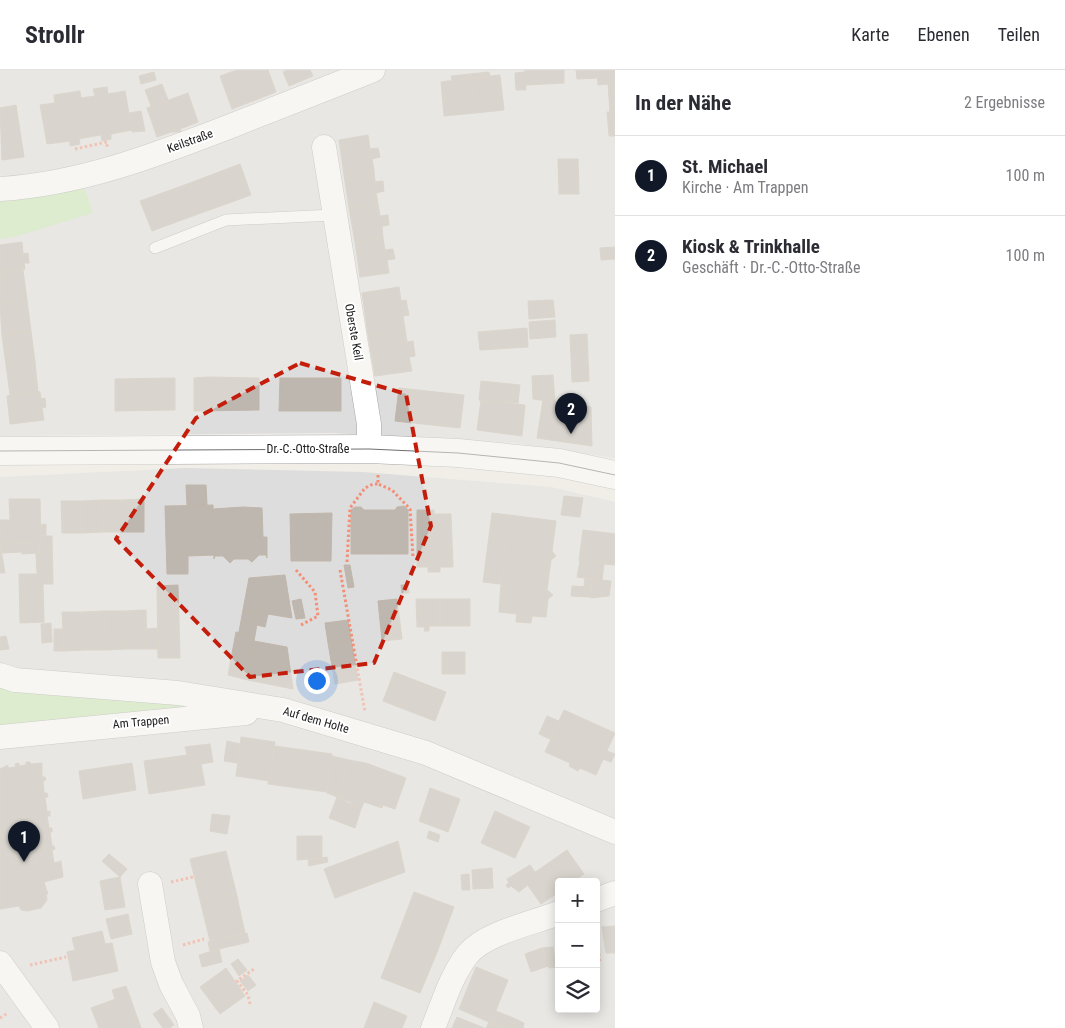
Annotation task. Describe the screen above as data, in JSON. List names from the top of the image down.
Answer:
{
  "streets": {
    "street": [
      "Keilstraße",
      "Oberste Keil",
      "Dr.-C.-Otto-Straße",
      "Auf dem Holte",
      "Am Trappen"
    ]
  },
  "crossings": [
    ["Oberste Keil", "Dr.-C.-Otto-Straße"],
    ["Auf dem Holte", "Am Trappen"]
  ],
  "page": {
    "header": "Strollr",
    "nav": ["Karte", "Ebenen", "Teilen"],
    "heading": ["In der Nähe", "2 Ergebnisse"],
    "list": [
      {
        "mark": "1",
        "name": "St. Michael",
        "note": "Kirche · Am Trappen",
        "value": "100 m"
      },
      {
        "mark": "2",
        "name": "Kiosk & Trinkhalle",
        "note": "Geschäft · Dr.-C.-Otto-Straße",
        "value": "100 m"
      }
    ],
    "pins": ["2", "1"],
    "map_buttons": ["+", "−"]
  }
}
